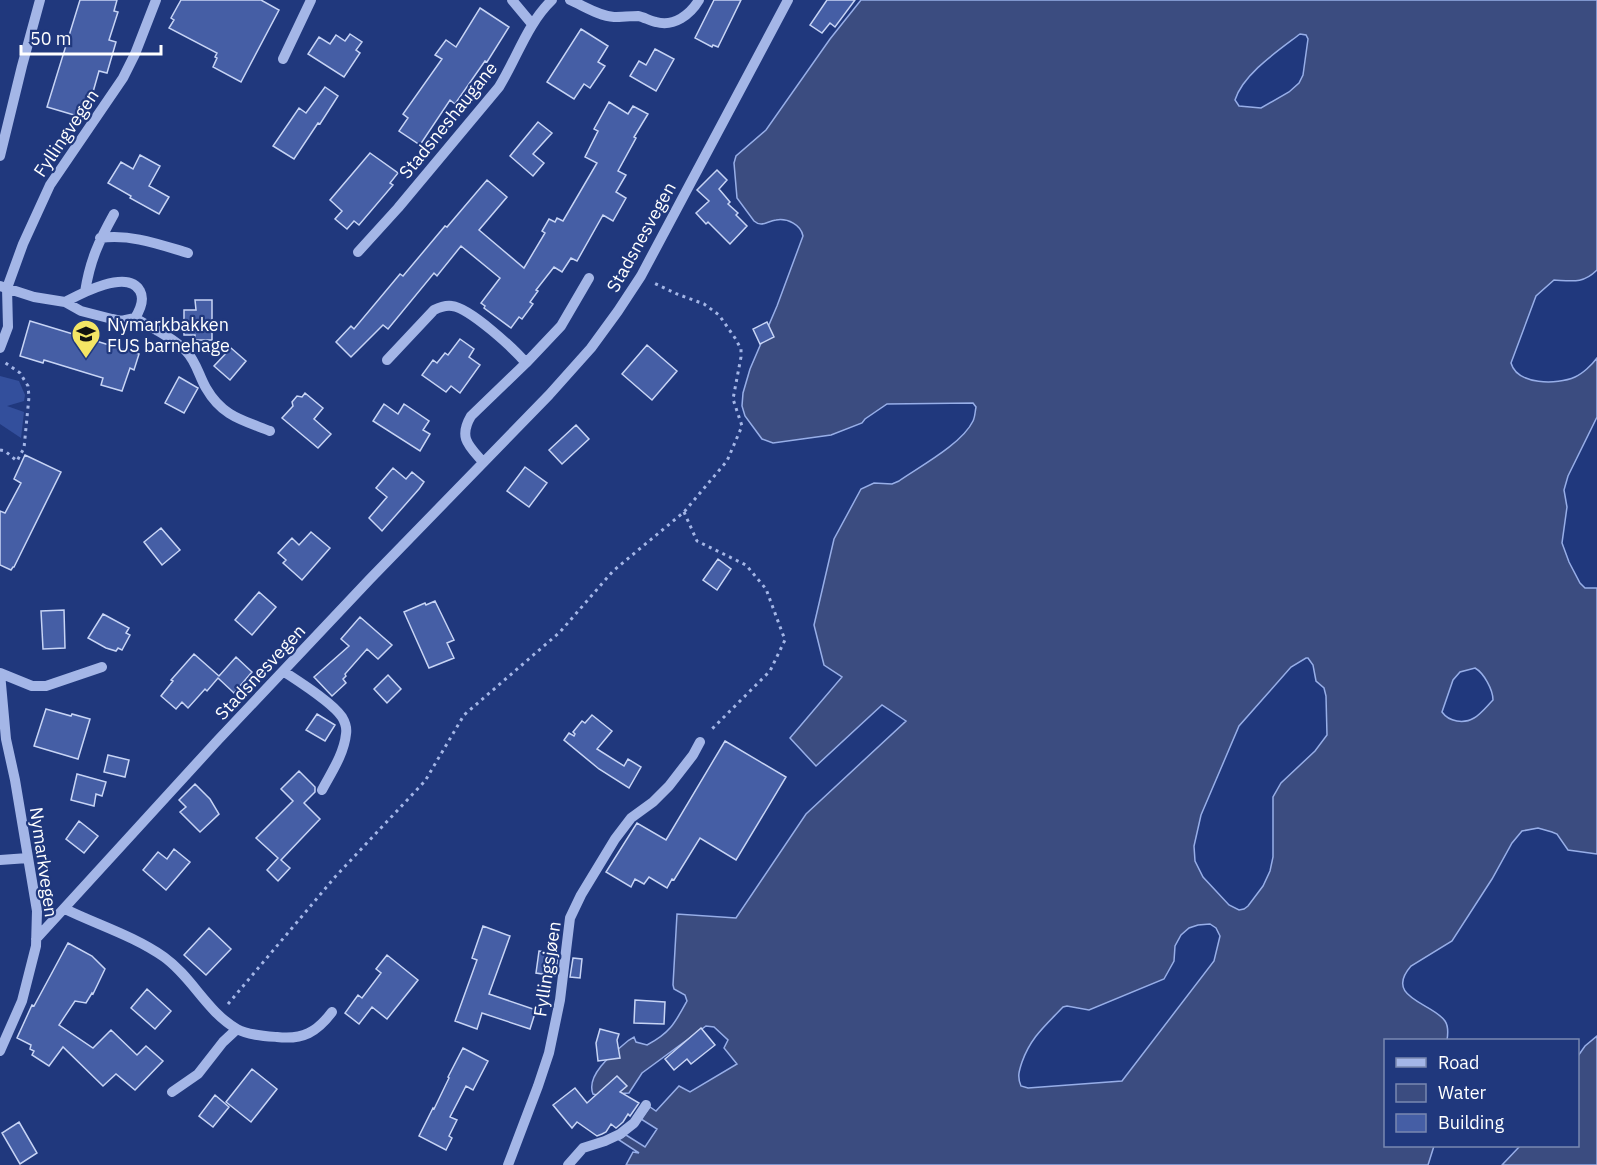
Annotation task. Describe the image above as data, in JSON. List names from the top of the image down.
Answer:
{
  "streets": {
    "street": [
      "Stadsneshaugane",
      "Fyllingvegen",
      "Stadsnesvegen",
      "Nymarkvegen",
      "Fyllingsjøen"
    ]
  },
  "crossings": [
    ["Stadsnesvegen", "Nymarkvegen"]
  ],
  "places": {
    "school or university": ["Nymarkbakken FUS barnehage"]
  },
  "legend": ["Road", "Water", "Building"],
  "scale_bar": "50 m"
}
